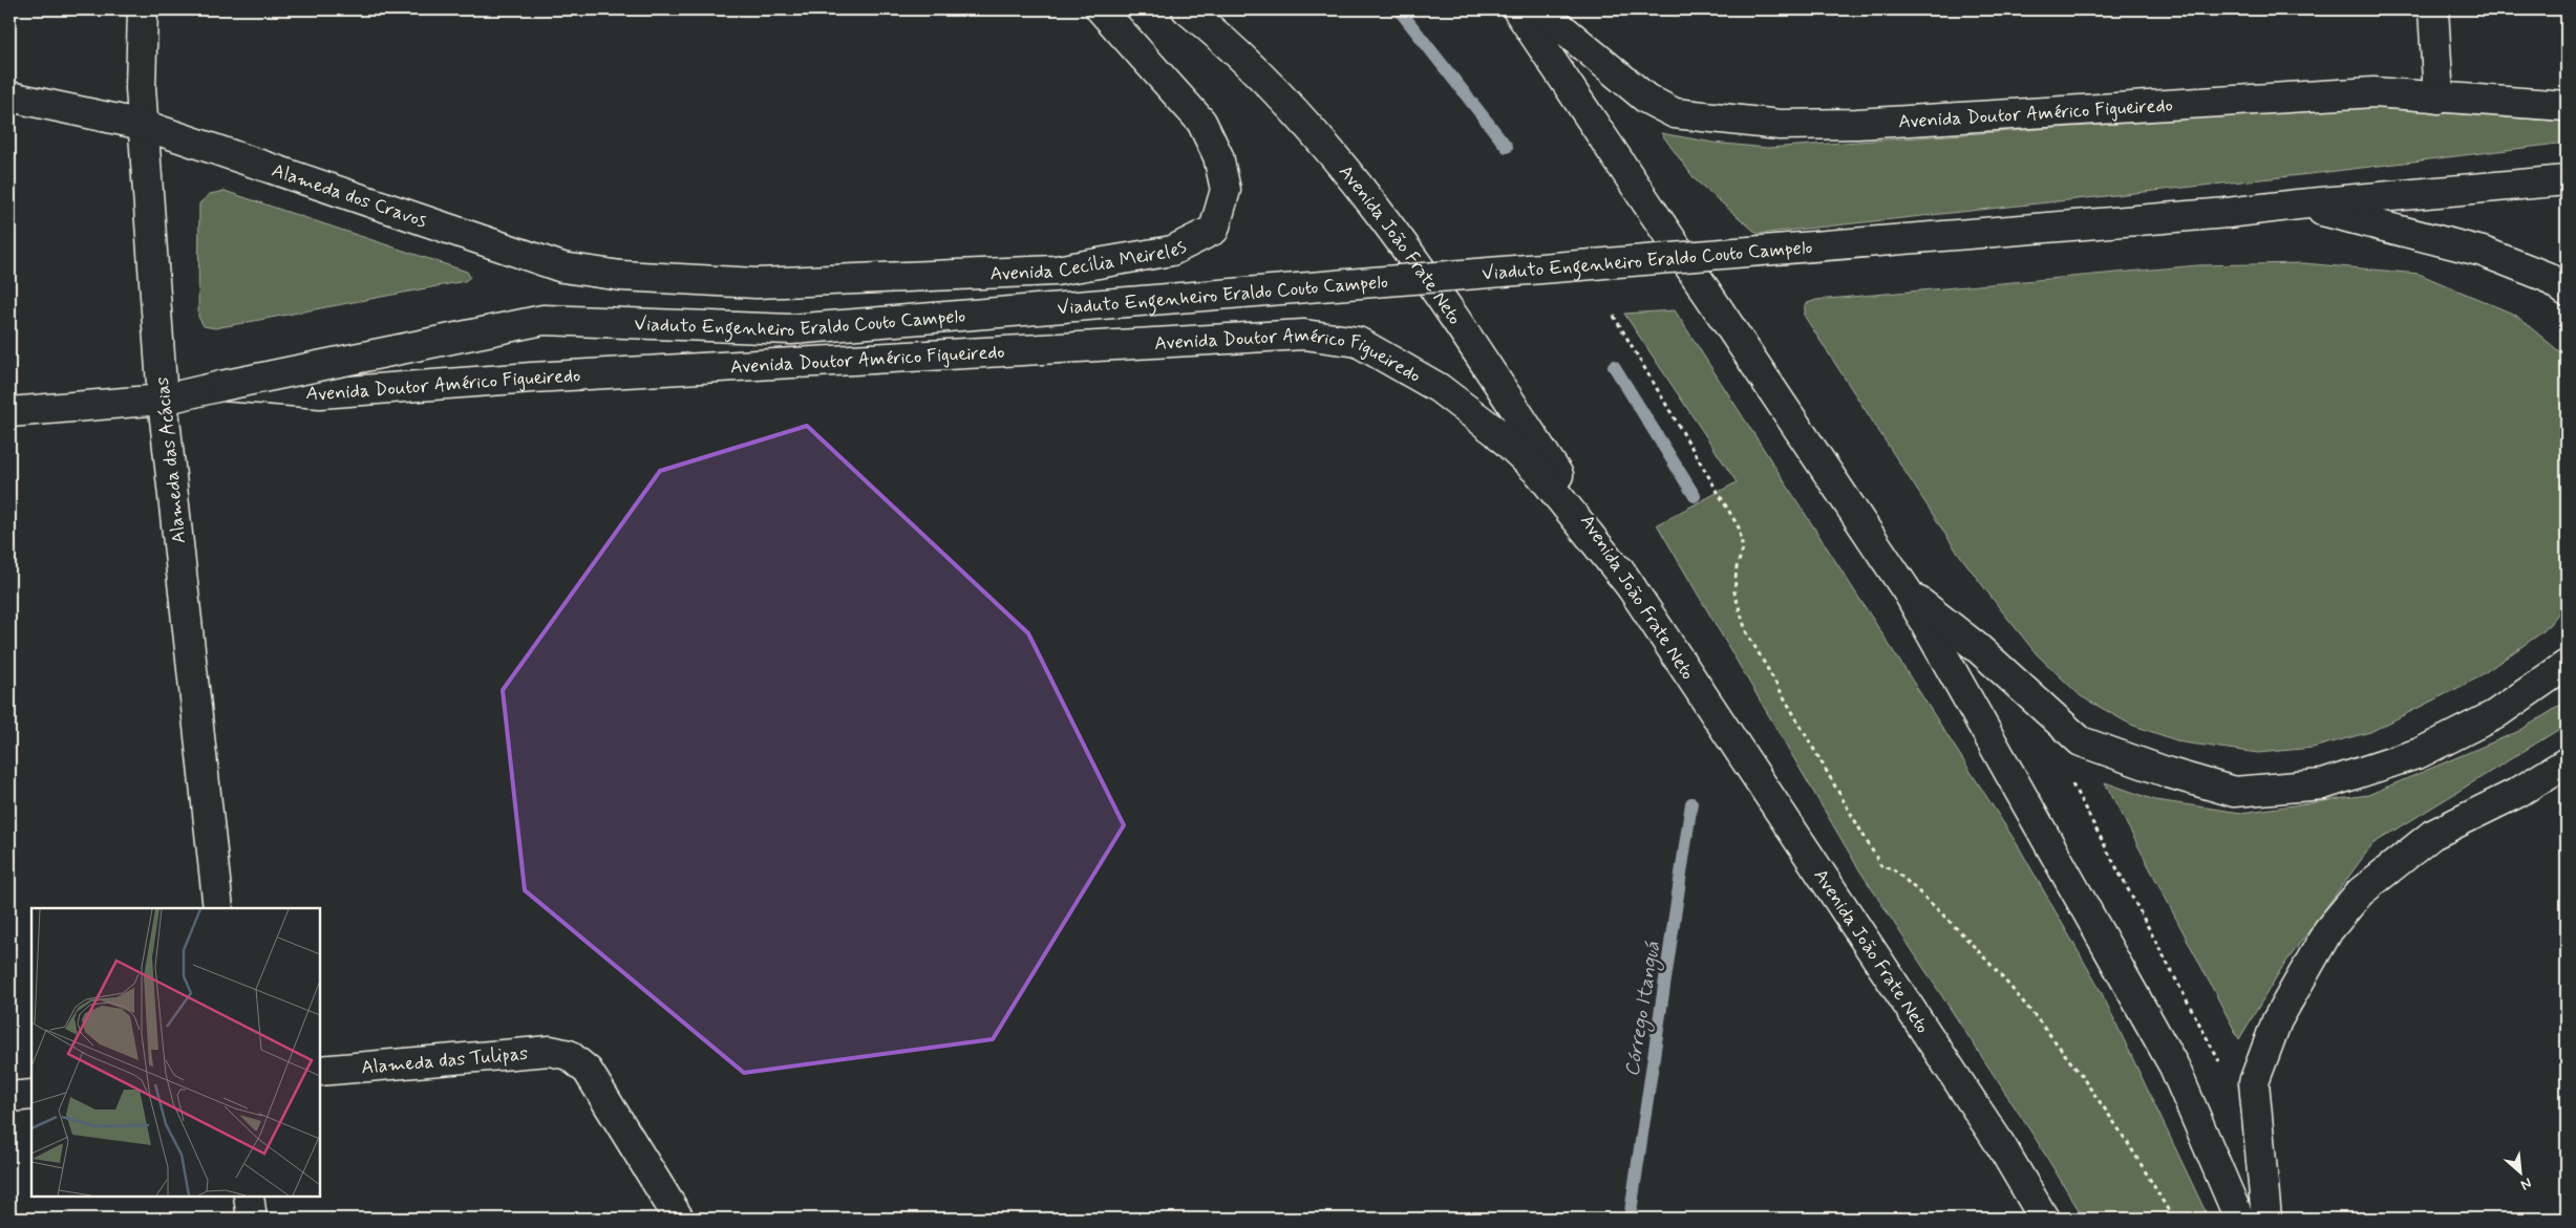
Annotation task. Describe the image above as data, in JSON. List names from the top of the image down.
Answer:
{
  "streets": {
    "main road": [
      "Avenida Doutor Américo Figueiredo",
      "Alameda dos Cravos",
      "Avenida João Frate Neto",
      "Avenida Cecília Meireles",
      "Viaduto Engenheiro Eraldo Couto Campelo",
      "Alameda das Acácias",
      "Alameda das Tulipas"
    ]
  },
  "crossings": [
    ["Avenida Doutor Américo Figueiredo", "Avenida João Frate Neto"],
    ["Avenida Doutor Américo Figueiredo", "Viaduto Engenheiro Eraldo Couto Campelo"],
    ["Avenida Doutor Américo Figueiredo", "Alameda das Acácias"],
    ["Alameda dos Cravos", "Avenida Cecília Meireles"],
    ["Alameda dos Cravos", "Alameda das Acácias"]
  ],
  "water": ["Córrego Itanguá"],
  "north": "bottom right"
}
